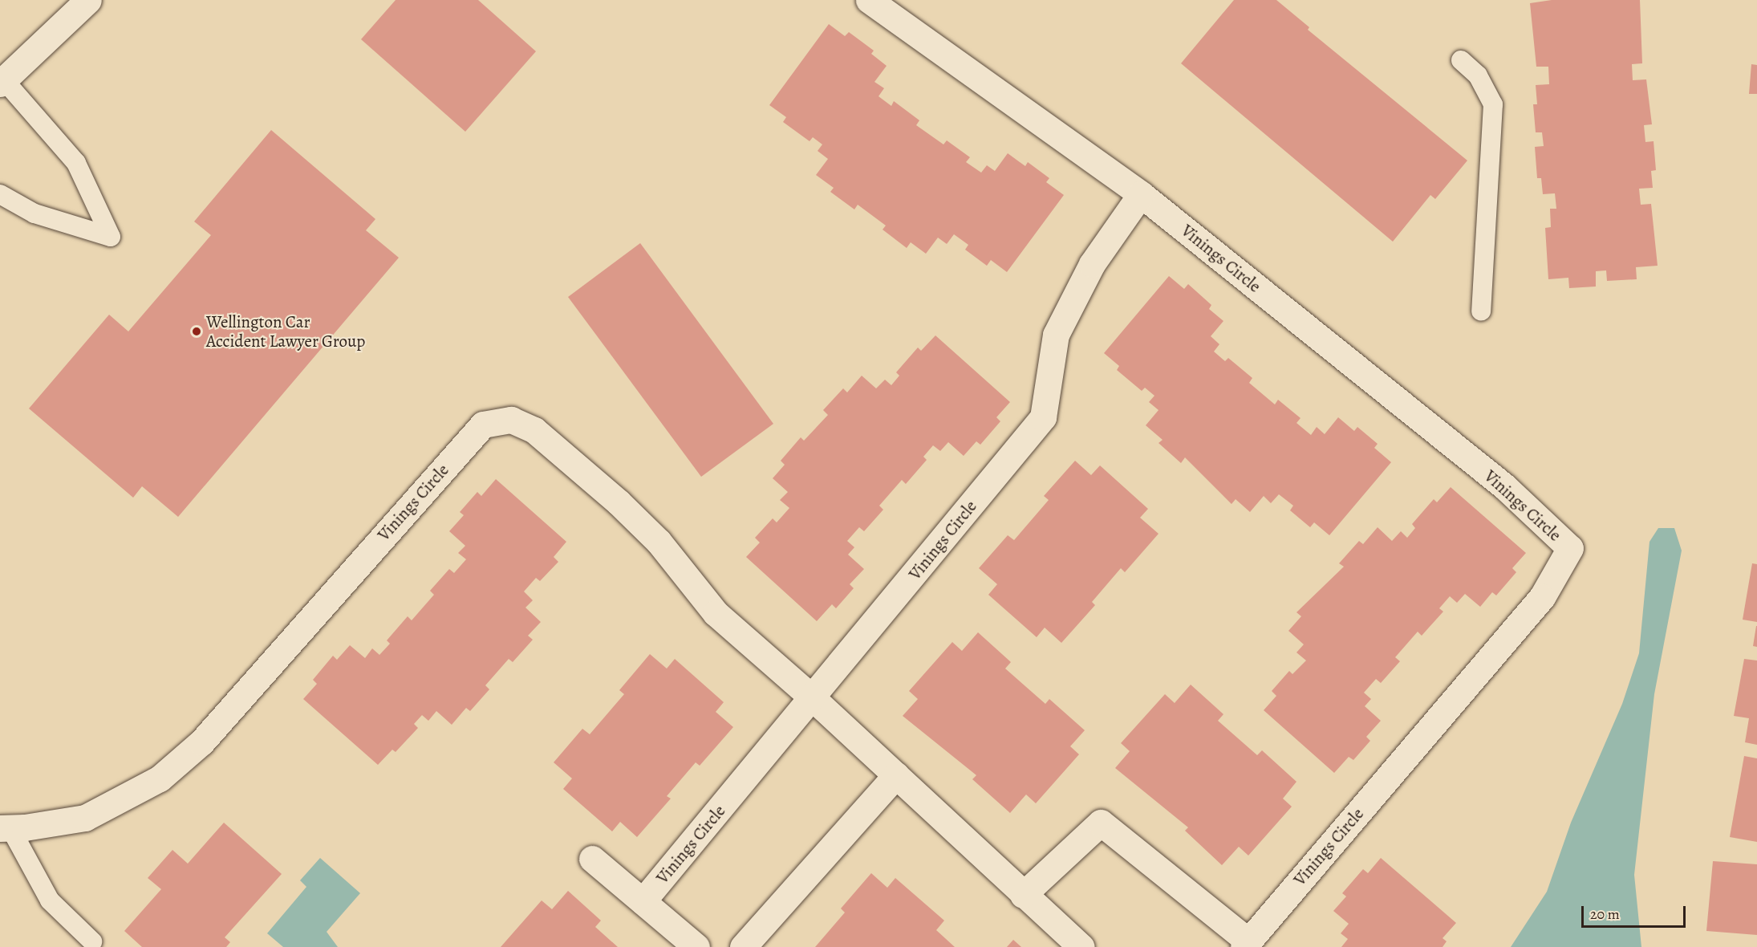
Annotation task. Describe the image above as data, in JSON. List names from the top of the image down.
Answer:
{
  "streets": {
    "street": ["Vinings Circle"]
  },
  "places": ["Wellington Car Accident Lawyer Group"],
  "scale_bar": "20 m"
}
